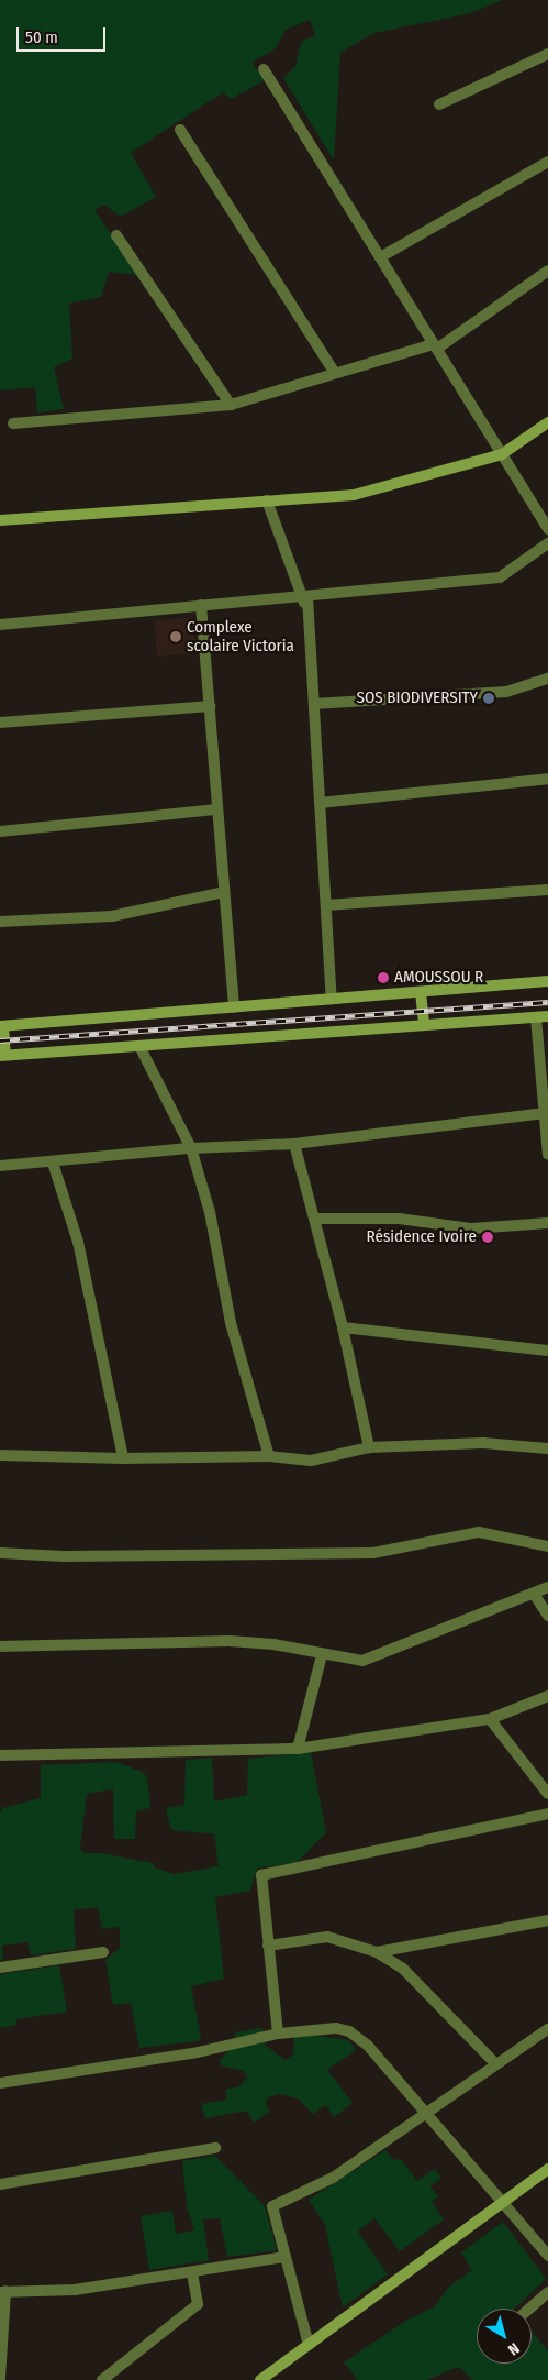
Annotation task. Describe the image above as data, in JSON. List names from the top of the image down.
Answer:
{
  "places": [
    "Complexe scolaire Victoria",
    "SOS BIODIVERSITY",
    "AMOUSSOU R",
    "Résidence Ivoire"
  ],
  "scale_bar": "50 m",
  "north": "bottom right"
}
